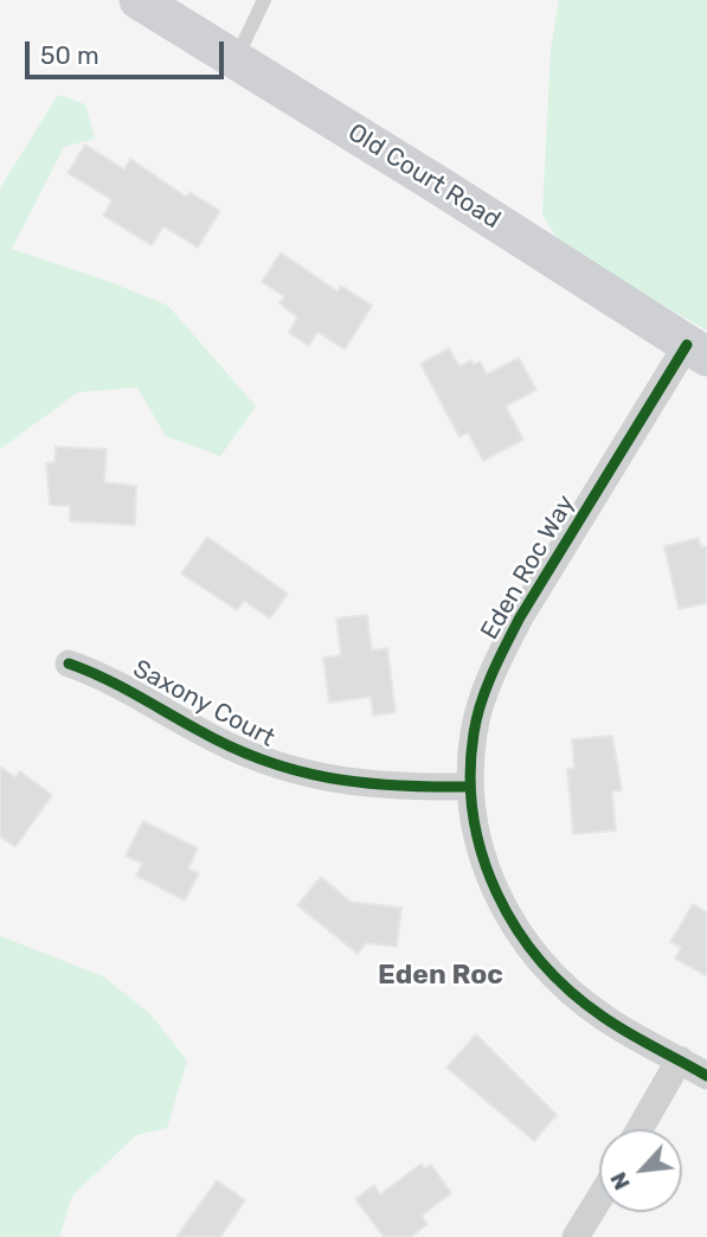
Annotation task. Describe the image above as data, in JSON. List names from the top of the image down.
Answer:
{
  "streets": {
    "main road": ["Old Court Road"],
    "street": ["Eden Roc Way", "Saxony Court"]
  },
  "crossings": [
    ["Old Court Road", "Eden Roc Way"],
    ["Eden Roc Way", "Saxony Court"]
  ],
  "districts": ["Eden Roc"],
  "scale_bar": "50 m",
  "north": "bottom left"
}
